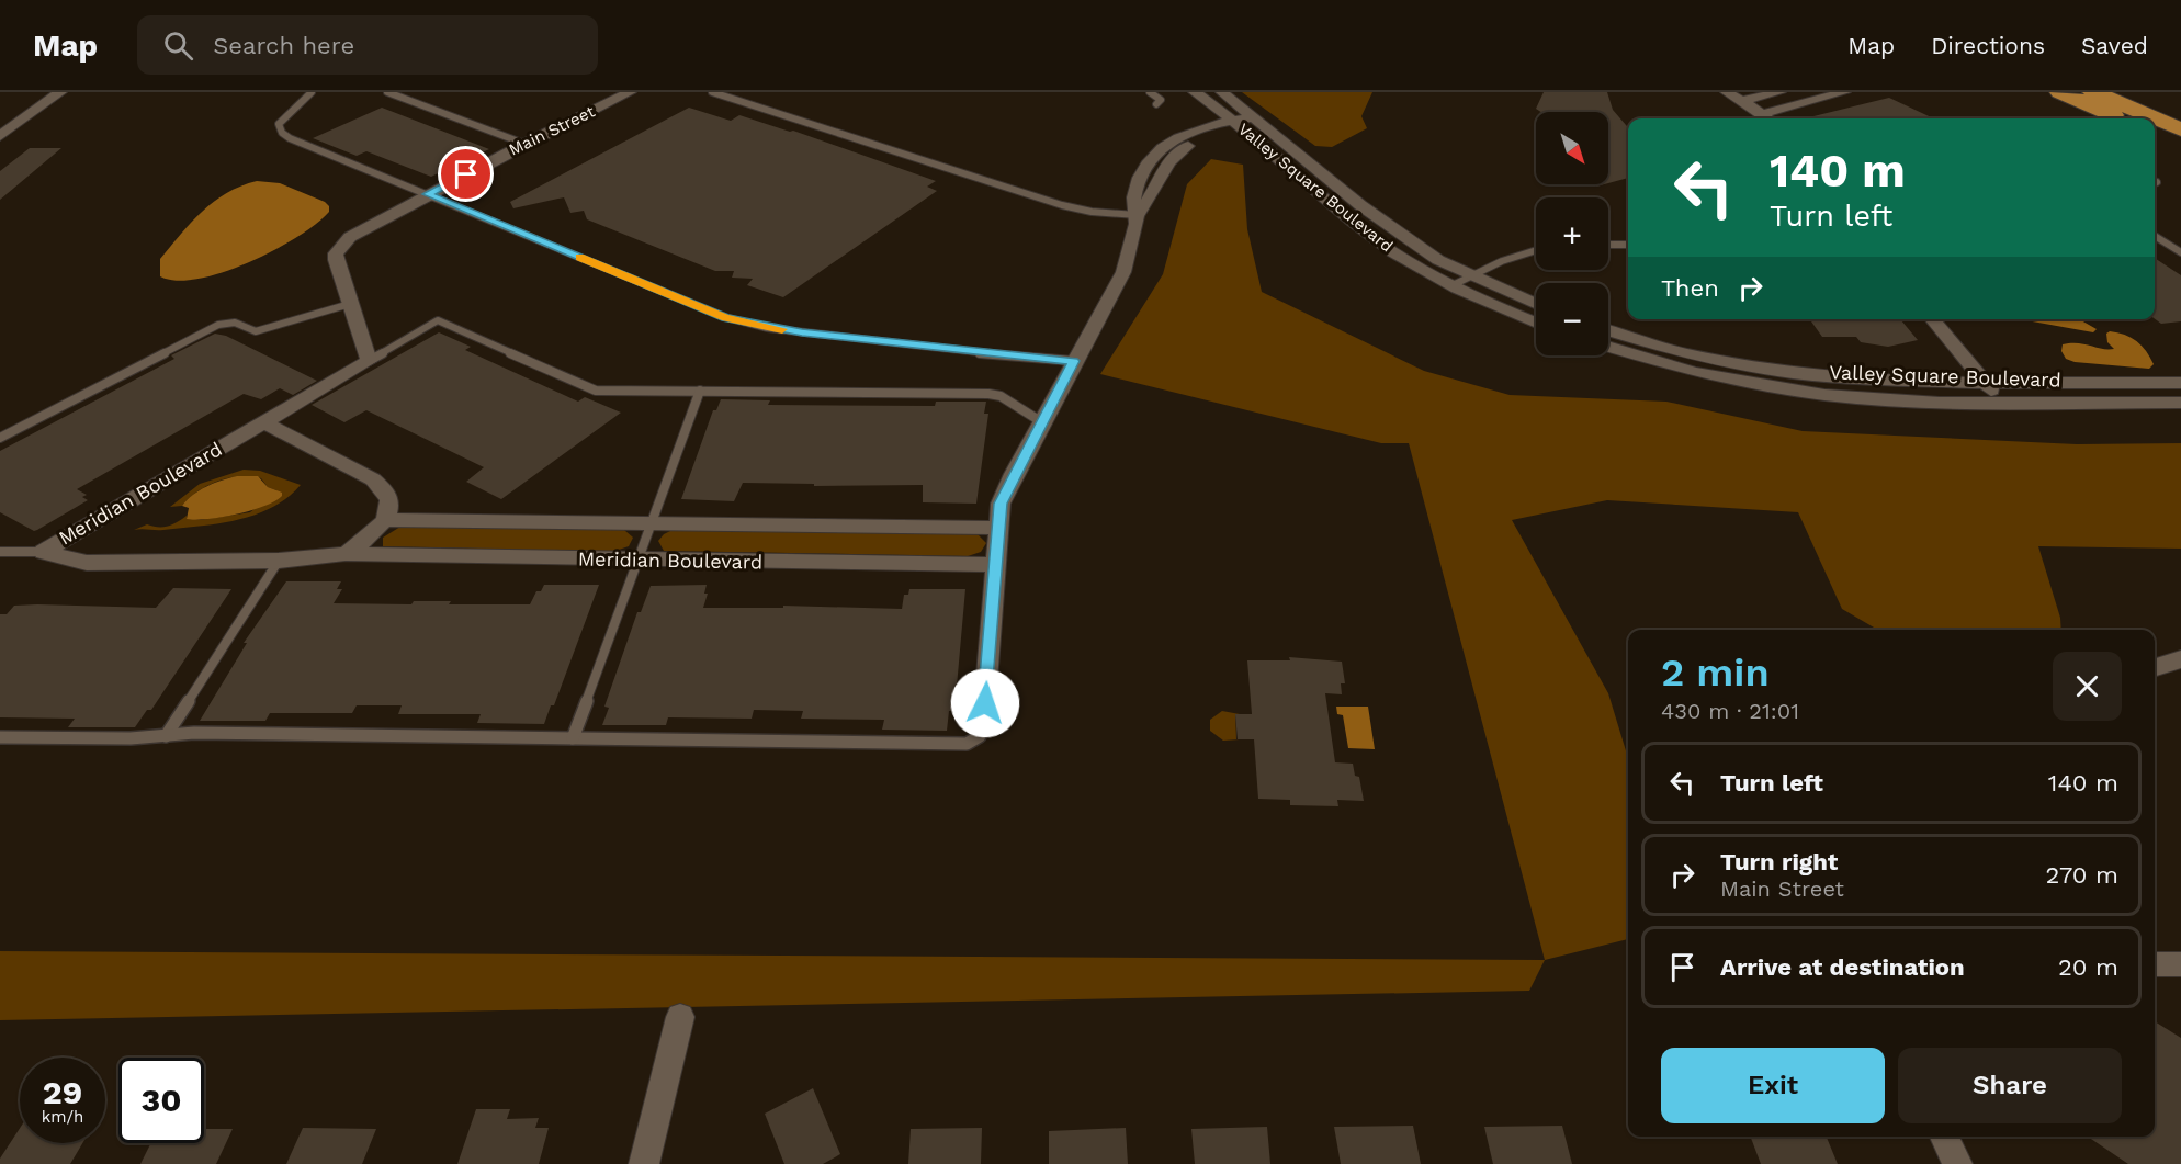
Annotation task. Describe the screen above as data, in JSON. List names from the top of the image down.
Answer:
{
  "streets": {
    "street": ["Main Street", "Valley Square Boulevard", "Meridian Boulevard"]
  },
  "crossings": [
    ["Main Street", "Meridian Boulevard"]
  ],
  "north": "bottom right",
  "page": {
    "header": "Map",
    "search": "Search here",
    "nav": ["Map", "Directions", "Saved"],
    "map_buttons": ["+", "−"],
    "turn": ["140 m", "Turn left"],
    "then": "Then",
    "heading": ["2 min", "430 m · 21:01"],
    "list": [
      {
        "name": "Turn left",
        "value": "140 m"
      },
      {
        "name": "Turn right",
        "note": "Main Street",
        "value": "270 m"
      },
      {
        "name": "Arrive at destination",
        "value": "20 m"
      }
    ],
    "buttons": ["Exit", "Share"],
    "speed": "29 km/h",
    "limit": "30"
  }
}
